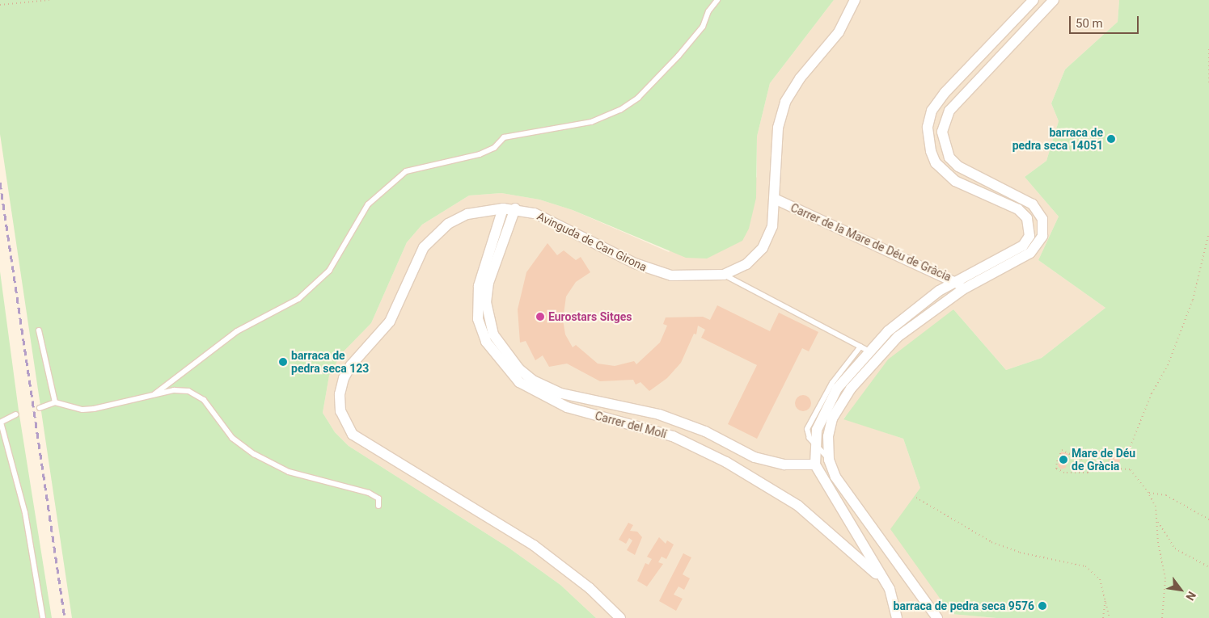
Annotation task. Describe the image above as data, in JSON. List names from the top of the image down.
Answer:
{
  "streets": {
    "street": ["Avinguda de Can Girona", "Carrer de la Mare de Déu de Gràcia", "Carrer del Molí"]
  },
  "crossings": [
    ["Avinguda de Can Girona", "Carrer de la Mare de Déu de Gràcia"],
    ["Avinguda de Can Girona", "Carrer del Molí"]
  ],
  "places": [
    "barraca de pedra seca 14051",
    "Eurostars Sitges",
    "barraca de pedra seca 123",
    "Mare de Déu de Gràcia",
    "barraca de pedra seca 9576"
  ],
  "scale_bar": "50 m",
  "north": "bottom right"
}
